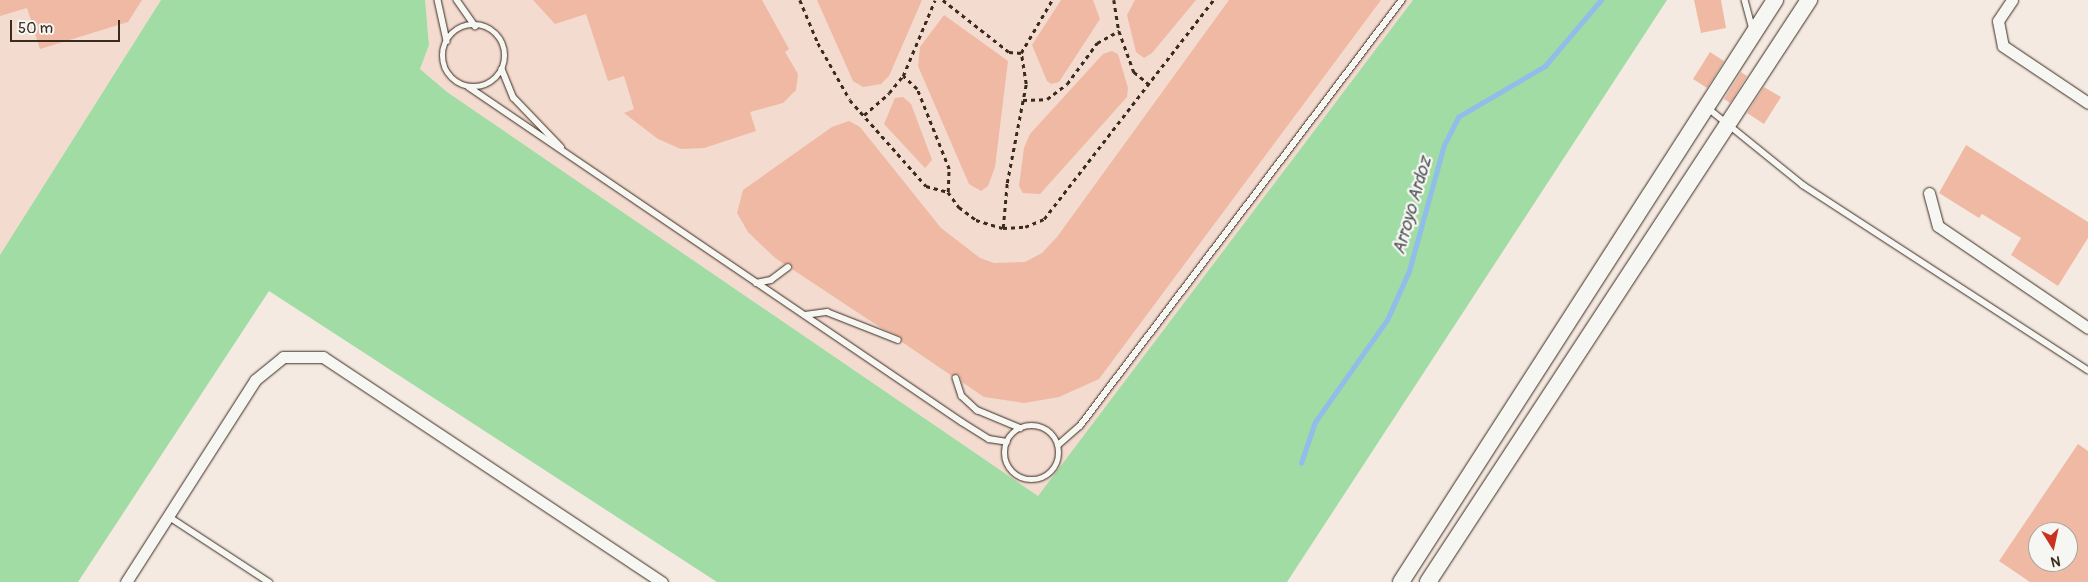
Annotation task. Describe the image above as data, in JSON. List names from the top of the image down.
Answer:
{
  "water": ["Arroyo Ardoz"],
  "scale_bar": "50 m",
  "north": "bottom"
}
